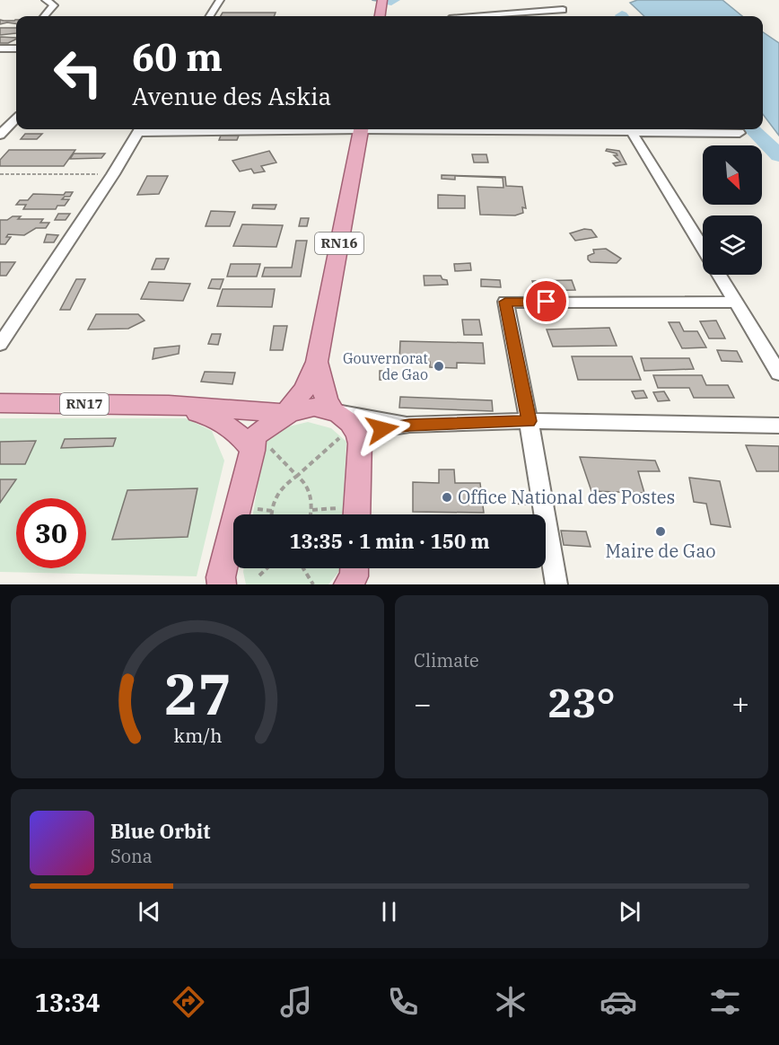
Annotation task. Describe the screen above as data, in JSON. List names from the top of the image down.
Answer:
{
  "streets": {
    "main road": ["RN16", "RN17"]
  },
  "crossings": [
    ["RN16", "RN17"]
  ],
  "places": ["Gouvernorat de Gao", "Office National des Postes", "Maire de Gao"],
  "north": "bottom right",
  "page": {
    "turn": ["60 m", "Avenue des Askia"],
    "limit": "30",
    "trip": "13:35 · 1 min · 150 m",
    "tile": "Climate",
    "heat": ["−", "23°", "+"],
    "song": ["Blue Orbit", "Sona"],
    "tabs": "13:34",
    "gauge": ["27", "km/h"]
  }
}
